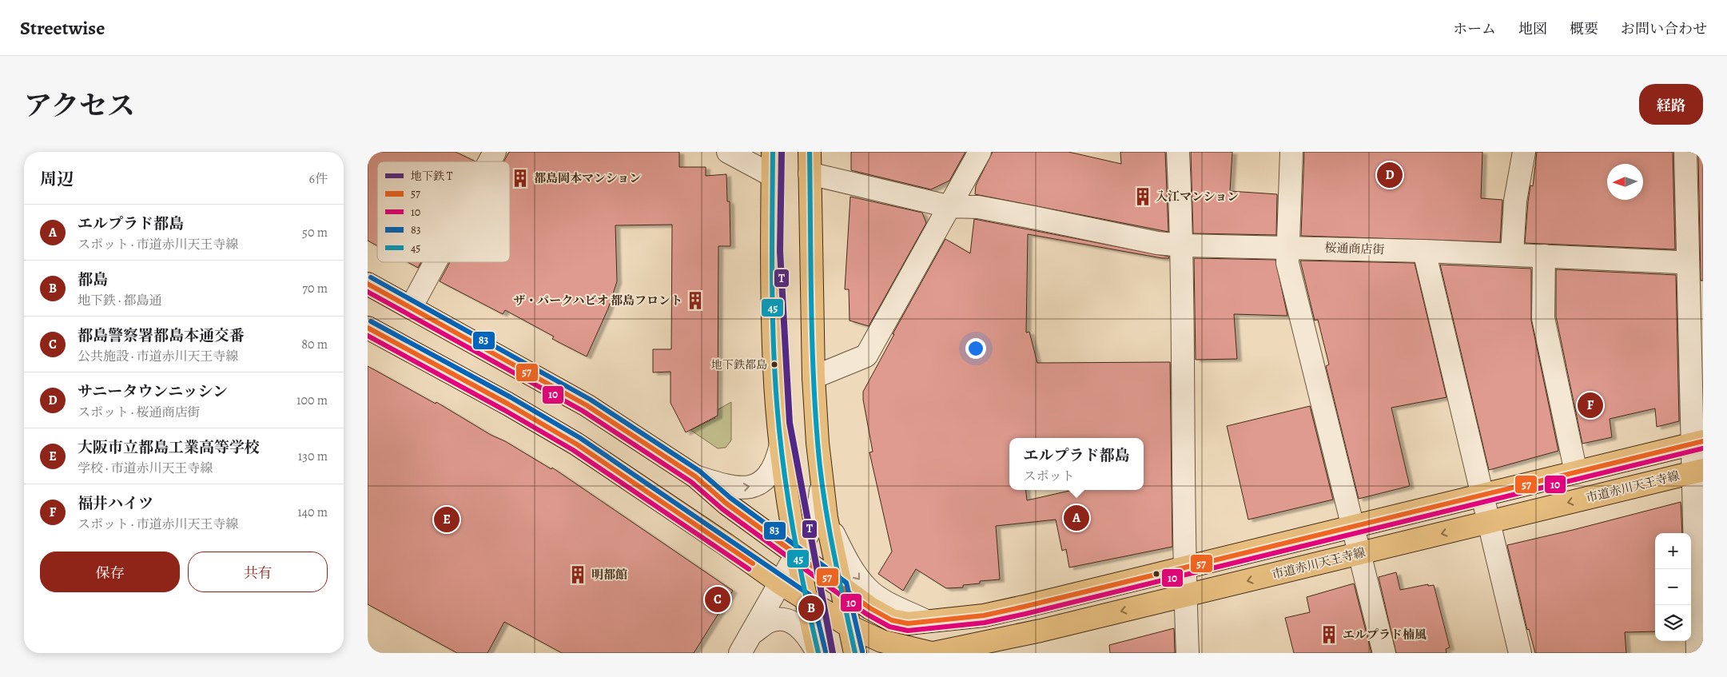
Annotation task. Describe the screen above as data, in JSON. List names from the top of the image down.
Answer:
{
  "streets": {
    "main road": ["市道赤川天王寺線"],
    "street": ["桜通商店街"]
  },
  "places": {
    "building": [
      "都島岡本マンション",
      "入江マンション",
      "ザ・パークハビオ 都島フロント",
      "明都館",
      "エルプラド楠風"
    ],
    "other": ["地下鉄都島"]
  },
  "lines": [
    "metro line T",
    "transit line 45",
    "transit line 83",
    "transit line 57",
    "transit line 10"
  ],
  "legend": [
    "地下鉄 T",
    "57",
    "10",
    "83",
    "45"
  ],
  "north": "left",
  "page": {
    "header": "Streetwise",
    "nav": [
      "ホーム",
      "地図",
      "概要",
      "お問い合わせ"
    ],
    "title": "アクセス",
    "buttons": [
      "経路",
      ["保存", "共有"]
    ],
    "heading": ["周辺", "6件"],
    "pins": [
      "D",
      "F",
      "A",
      "E",
      "C",
      "B"
    ],
    "list": [
      {
        "mark": "A",
        "name": "エルプラド都島",
        "note": "スポット · 市道赤川天王寺線",
        "value": "50 m"
      },
      {
        "mark": "B",
        "name": "都島",
        "note": "地下鉄 · 都島通",
        "value": "70 m"
      },
      {
        "mark": "C",
        "name": "都島警察署都島本通交番",
        "note": "公共施設 · 市道赤川天王寺線",
        "value": "80 m"
      },
      {
        "mark": "D",
        "name": "サニータウンニッシン",
        "note": "スポット · 桜通商店街",
        "value": "100 m"
      },
      {
        "mark": "E",
        "name": "大阪市立都島工業高等学校",
        "note": "学校 · 市道赤川天王寺線",
        "value": "130 m"
      },
      {
        "mark": "F",
        "name": "福井ハイツ",
        "note": "スポット · 市道赤川天王寺線",
        "value": "140 m"
      }
    ],
    "popup": ["エルプラド都島", "スポット"],
    "map_buttons": ["+", "−"]
  }
}
